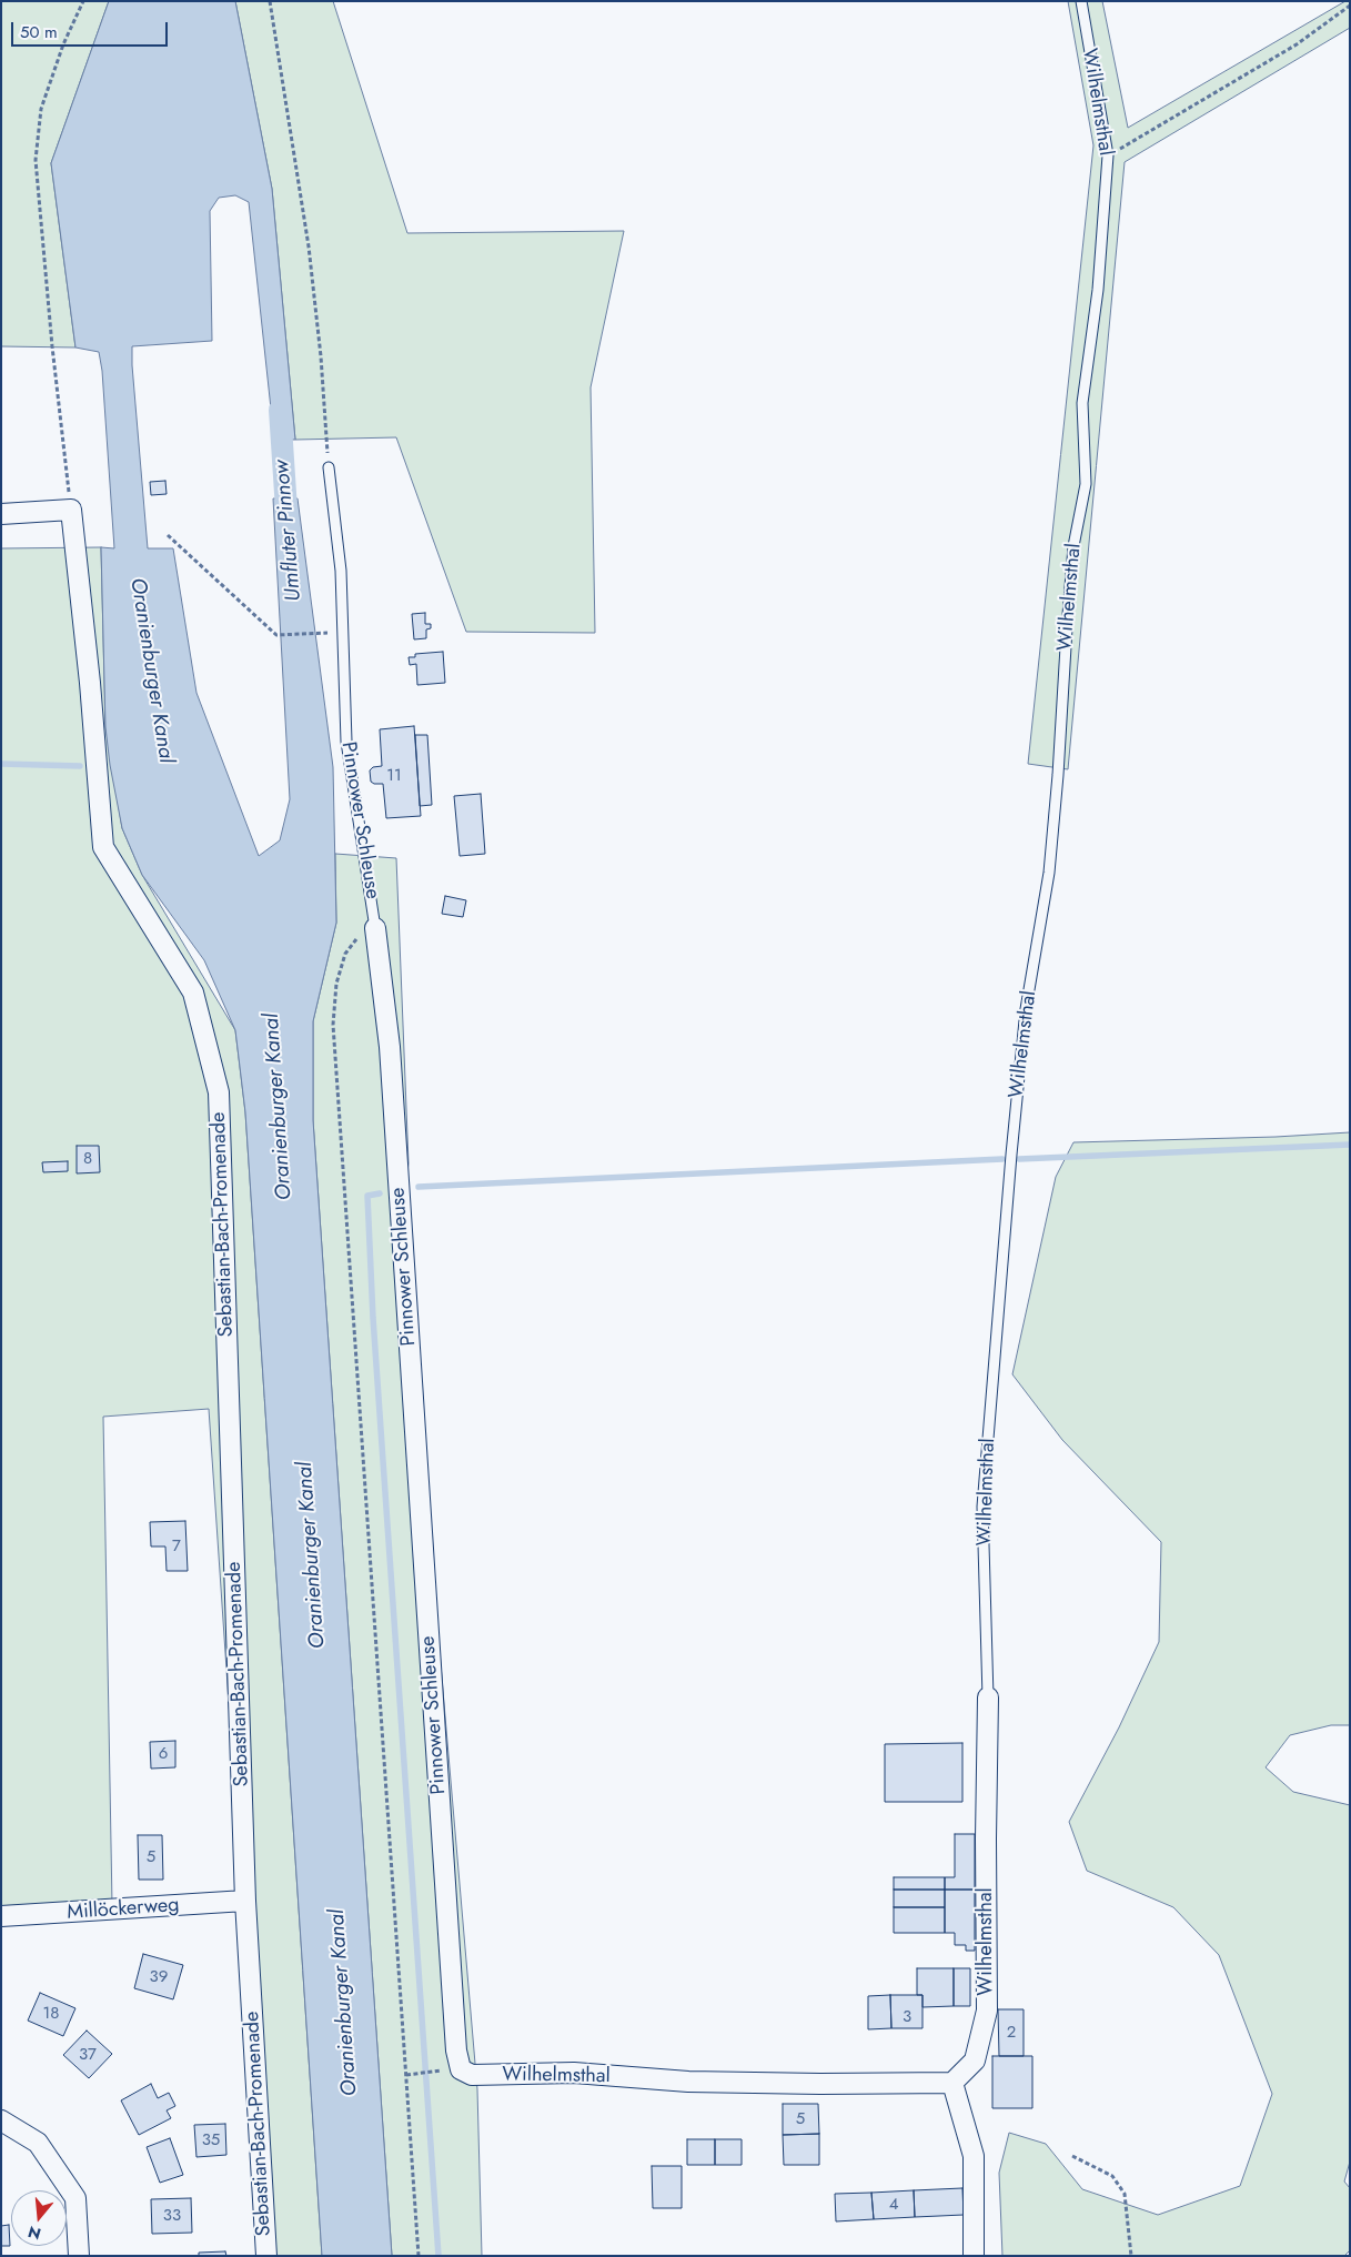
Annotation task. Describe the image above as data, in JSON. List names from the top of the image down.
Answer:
{
  "streets": {
    "street": [
      "Wilhelmsthal",
      "Pinnower Schleuse",
      "Sebastian-Bach-Promenade",
      "Millöckerweg"
    ]
  },
  "crossings": [
    ["Wilhelmsthal", "Pinnower Schleuse"],
    ["Sebastian-Bach-Promenade", "Millöckerweg"]
  ],
  "water": ["Umfluter Pinnow", "Oranienburger Kanal"],
  "house_numbers": [
    "11",
    "8",
    "7",
    "6",
    "5",
    "39",
    "18",
    "3",
    "2",
    "37",
    "5",
    "35",
    "4",
    "33"
  ],
  "scale_bar": "50 m",
  "north": "bottom"
}
